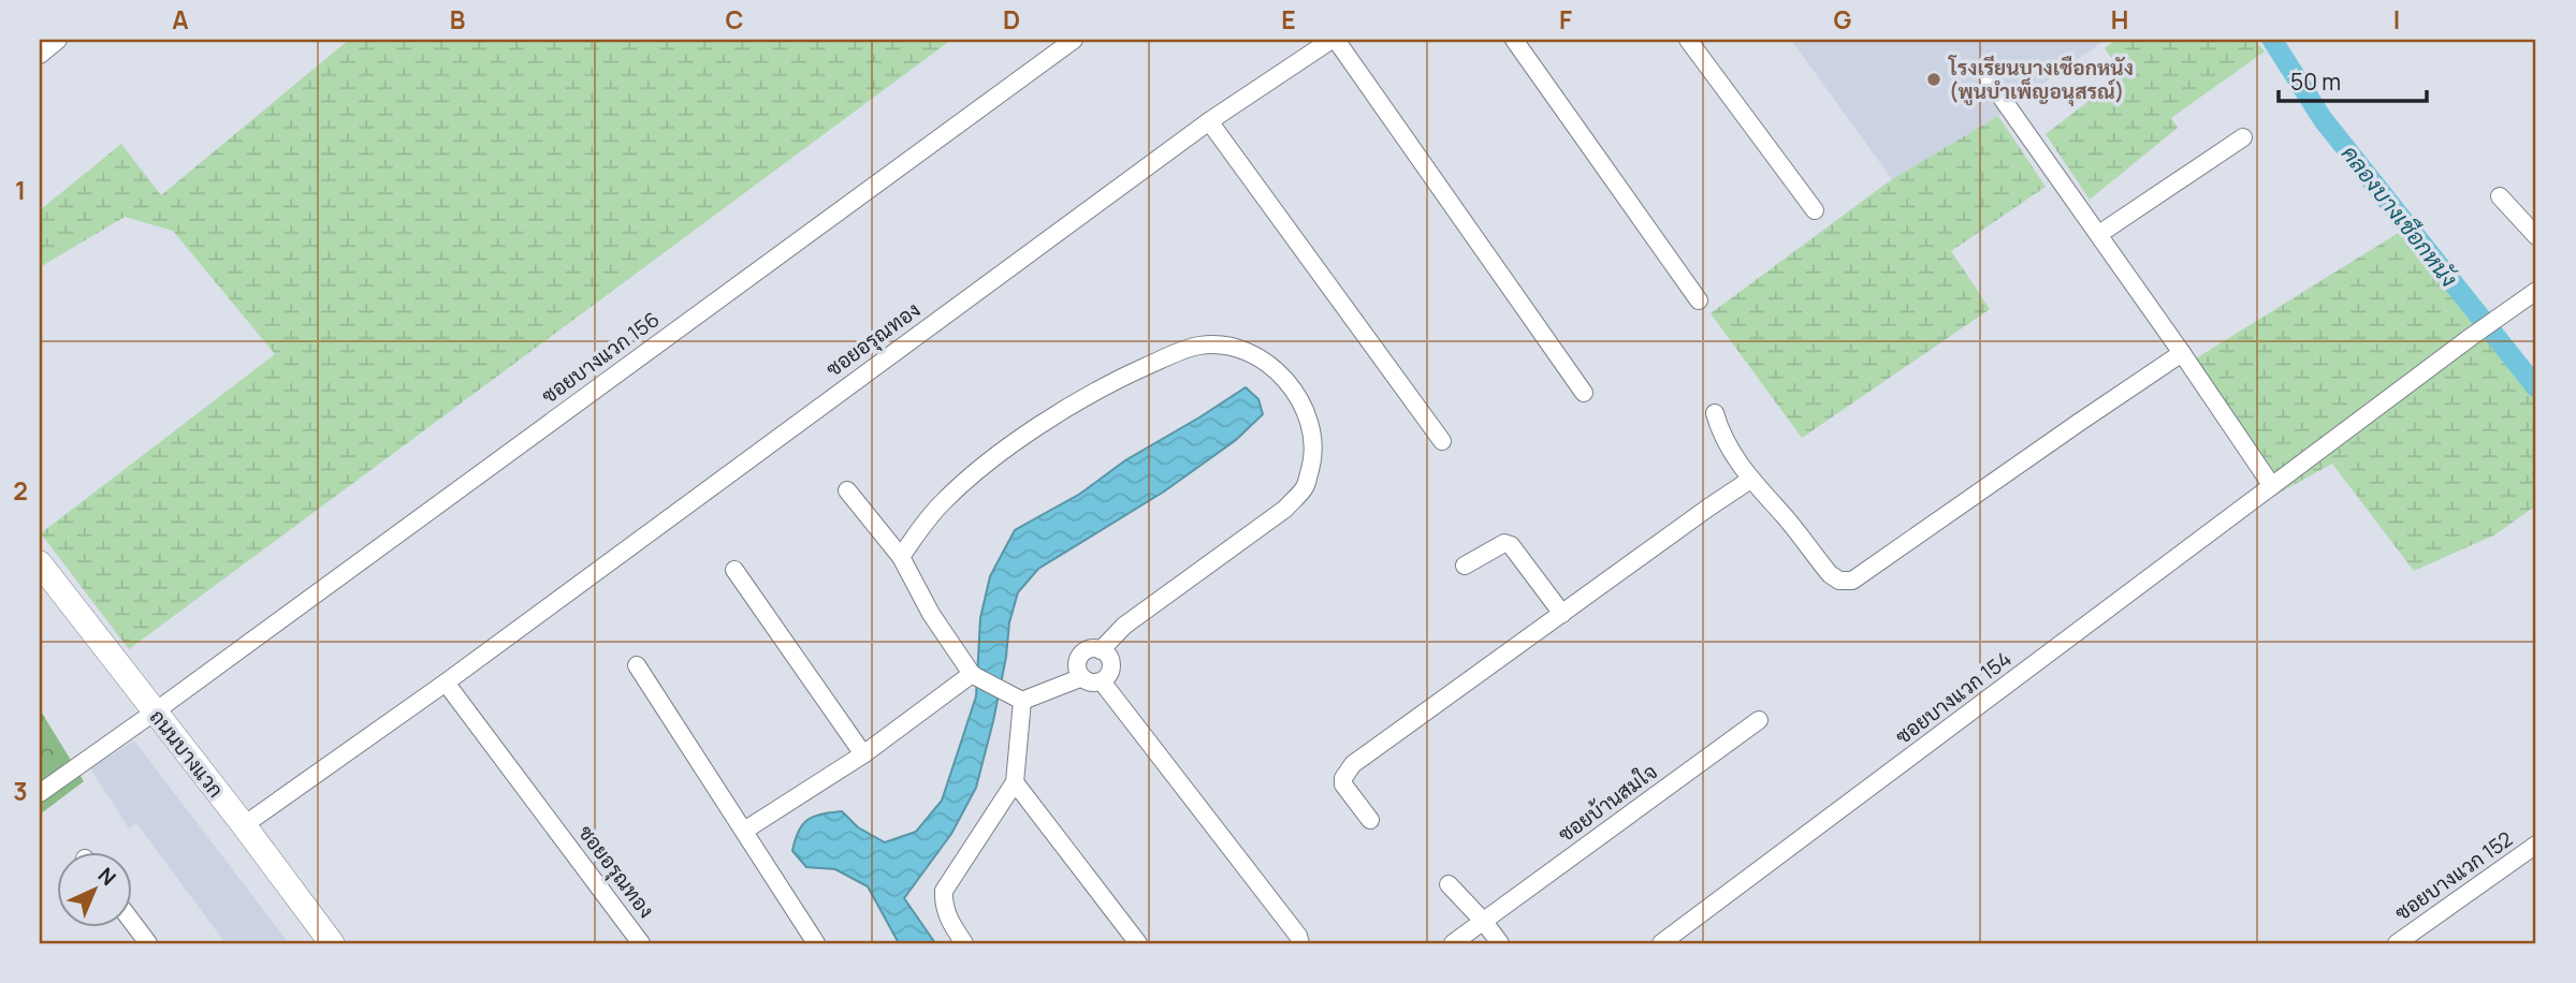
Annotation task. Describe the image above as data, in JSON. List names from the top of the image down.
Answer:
{
  "streets": {
    "main road": ["ถนนบางแวก"],
    "street": [
      "ซอยอรุณทอง",
      "ซอยบางแวก 156",
      "ซอยบางแวก 154",
      "ซอยบ้านสมใจ",
      "ซอยบางแวก 152"
    ]
  },
  "crossings": [
    ["ซอยอรุณทอง", "ถนนบางแวก"],
    ["ซอยบางแวก 156", "ถนนบางแวก"]
  ],
  "water": ["คลองบางเชือกหนัง"],
  "places": ["โรงเรียนบางเชือกหนัง (พูนบำเพ็ญอนุสรณ์)"],
  "scale_bar": "50 m",
  "north": "top right",
  "grid": {
    "columns": [
      "A",
      "B",
      "C",
      "D",
      "E",
      "F",
      "G",
      "H",
      "I"
    ],
    "rows": ["1", "2", "3"]
  }
}
